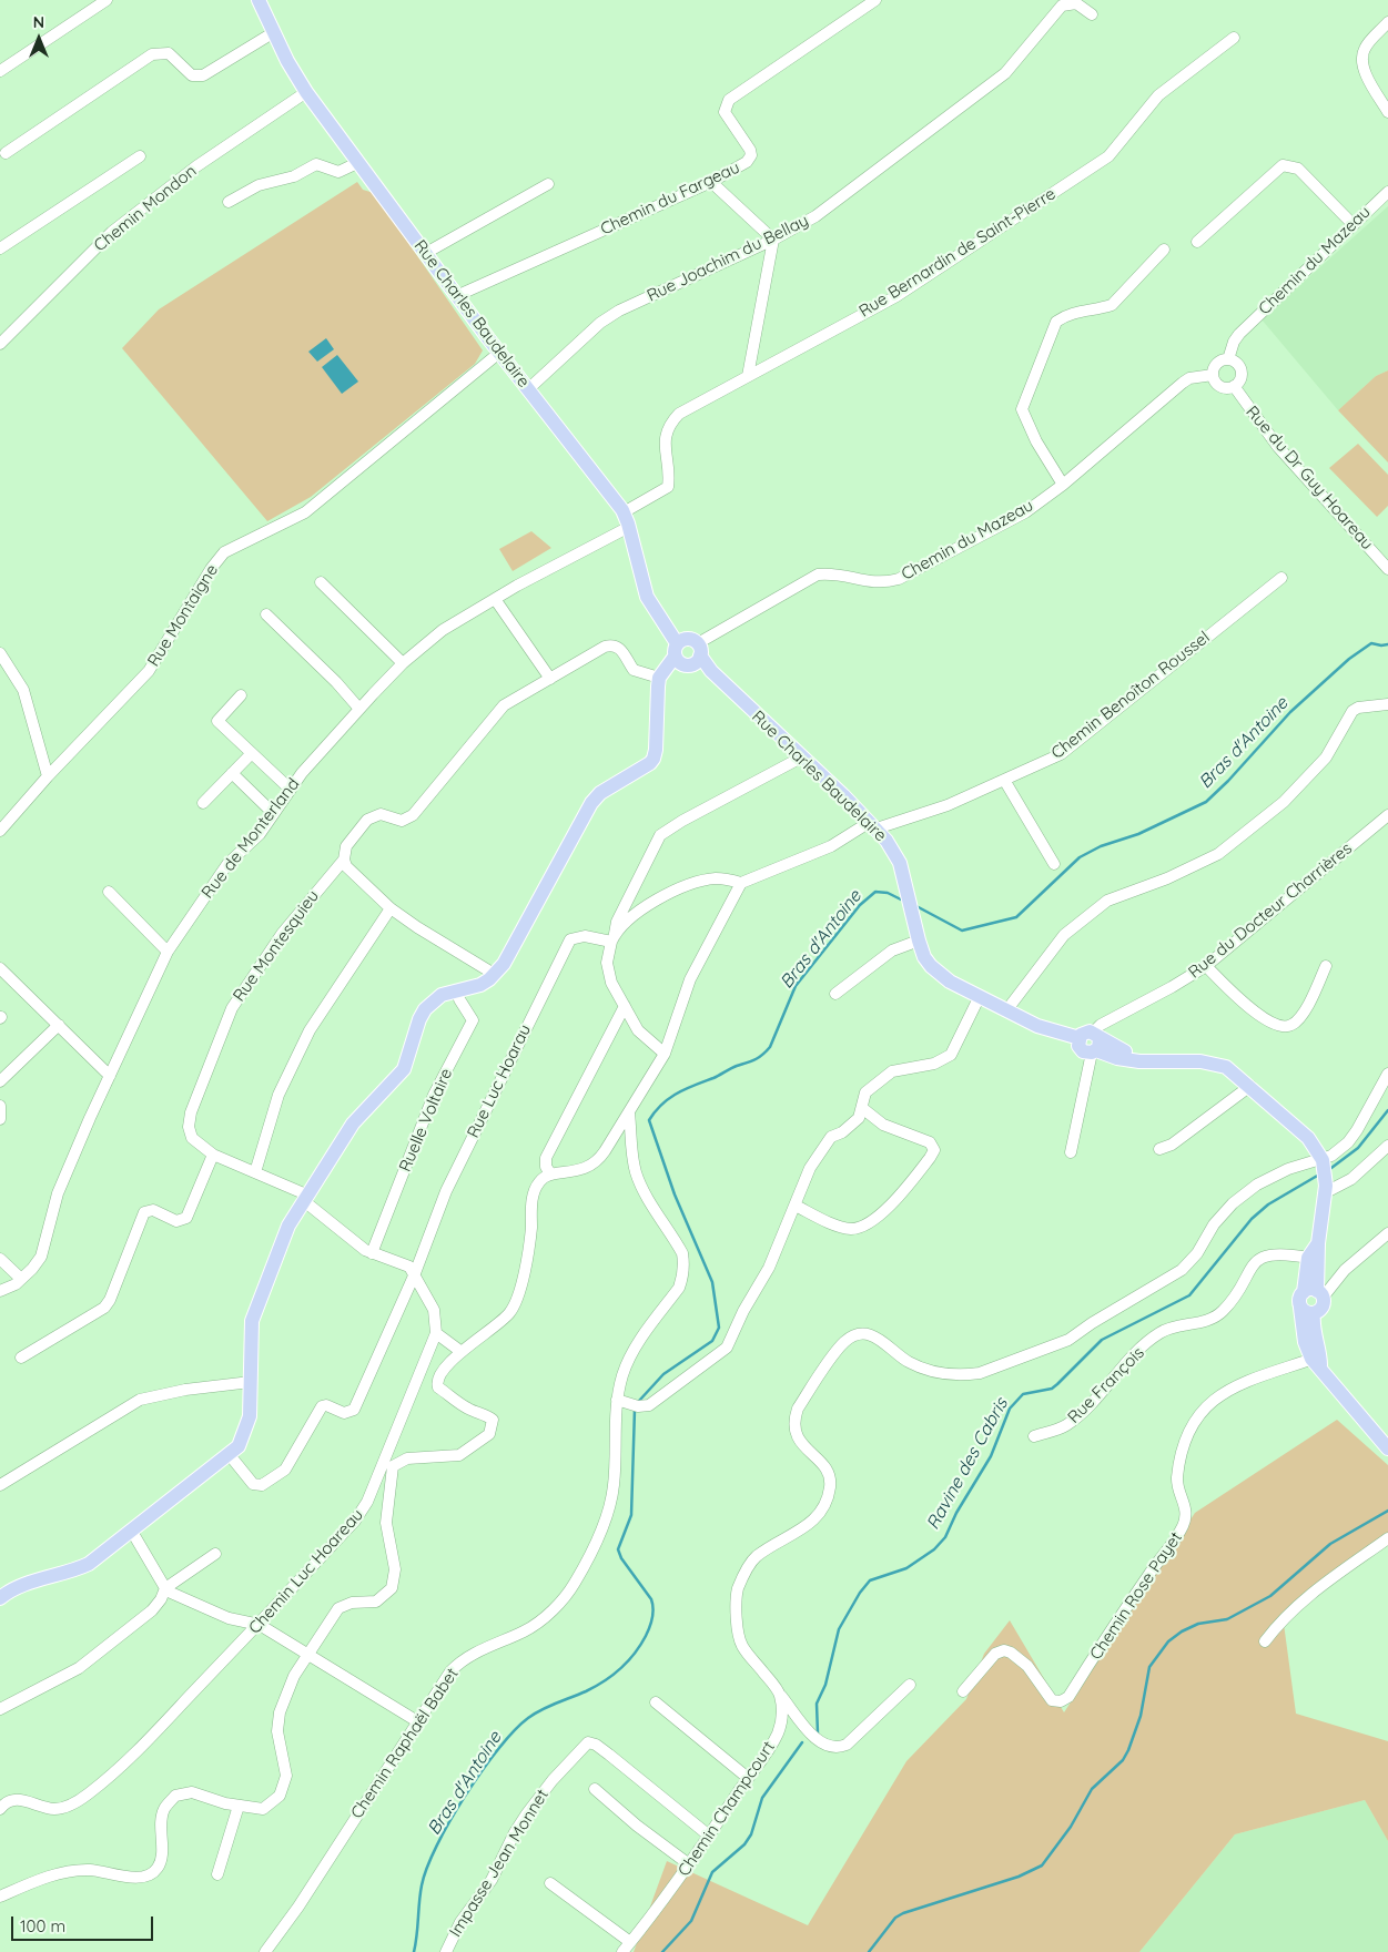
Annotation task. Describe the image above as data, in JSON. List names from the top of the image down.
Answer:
{
  "streets": {
    "main road": ["Rue Charles Baudelaire"],
    "street": [
      "Chemin du Fargeau",
      "Chemin Mondon",
      "Rue Bernardin de Saint-Pierre",
      "Rue Joachim du Bellay",
      "Chemin du Mazeau",
      "Rue du Dr Guy Hoareau",
      "Rue Montaigne",
      "Chemin Benoîton Roussel",
      "Rue de Monterland",
      "Rue du Docteur Charrières",
      "Rue Montesquieu",
      "Rue Luc Hoarau",
      "Ruelle Voltaire",
      "Rue François",
      "Chemin Luc Hoareau",
      "Chemin Rose Payet",
      "Chemin Raphaël Babet",
      "Chemin Champcourt",
      "Impasse Jean Monnet"
    ]
  },
  "crossings": [
    ["Chemin du Fargeau", "Rue Charles Baudelaire"],
    ["Chemin Mondon", "Rue Charles Baudelaire"],
    ["Rue Bernardin de Saint-Pierre", "Rue Charles Baudelaire"],
    ["Rue Joachim du Bellay", "Rue Charles Baudelaire"],
    ["Chemin du Mazeau", "Rue Charles Baudelaire"],
    ["Chemin du Mazeau", "Rue du Dr Guy Hoareau"],
    ["Chemin du Mazeau", "Rue Montesquieu"],
    ["Rue Charles Baudelaire", "Rue Montaigne"],
    ["Rue Charles Baudelaire", "Chemin Benoîton Roussel"],
    ["Rue Charles Baudelaire", "Rue de Monterland"],
    ["Rue Charles Baudelaire", "Rue du Docteur Charrières"],
    ["Rue Charles Baudelaire", "Rue Montesquieu"],
    ["Chemin Champcourt", "Impasse Jean Monnet"]
  ],
  "water": ["Bras d'Antoine", "Ravine des Cabris"],
  "scale_bar": "100 m",
  "north": "top"
}
